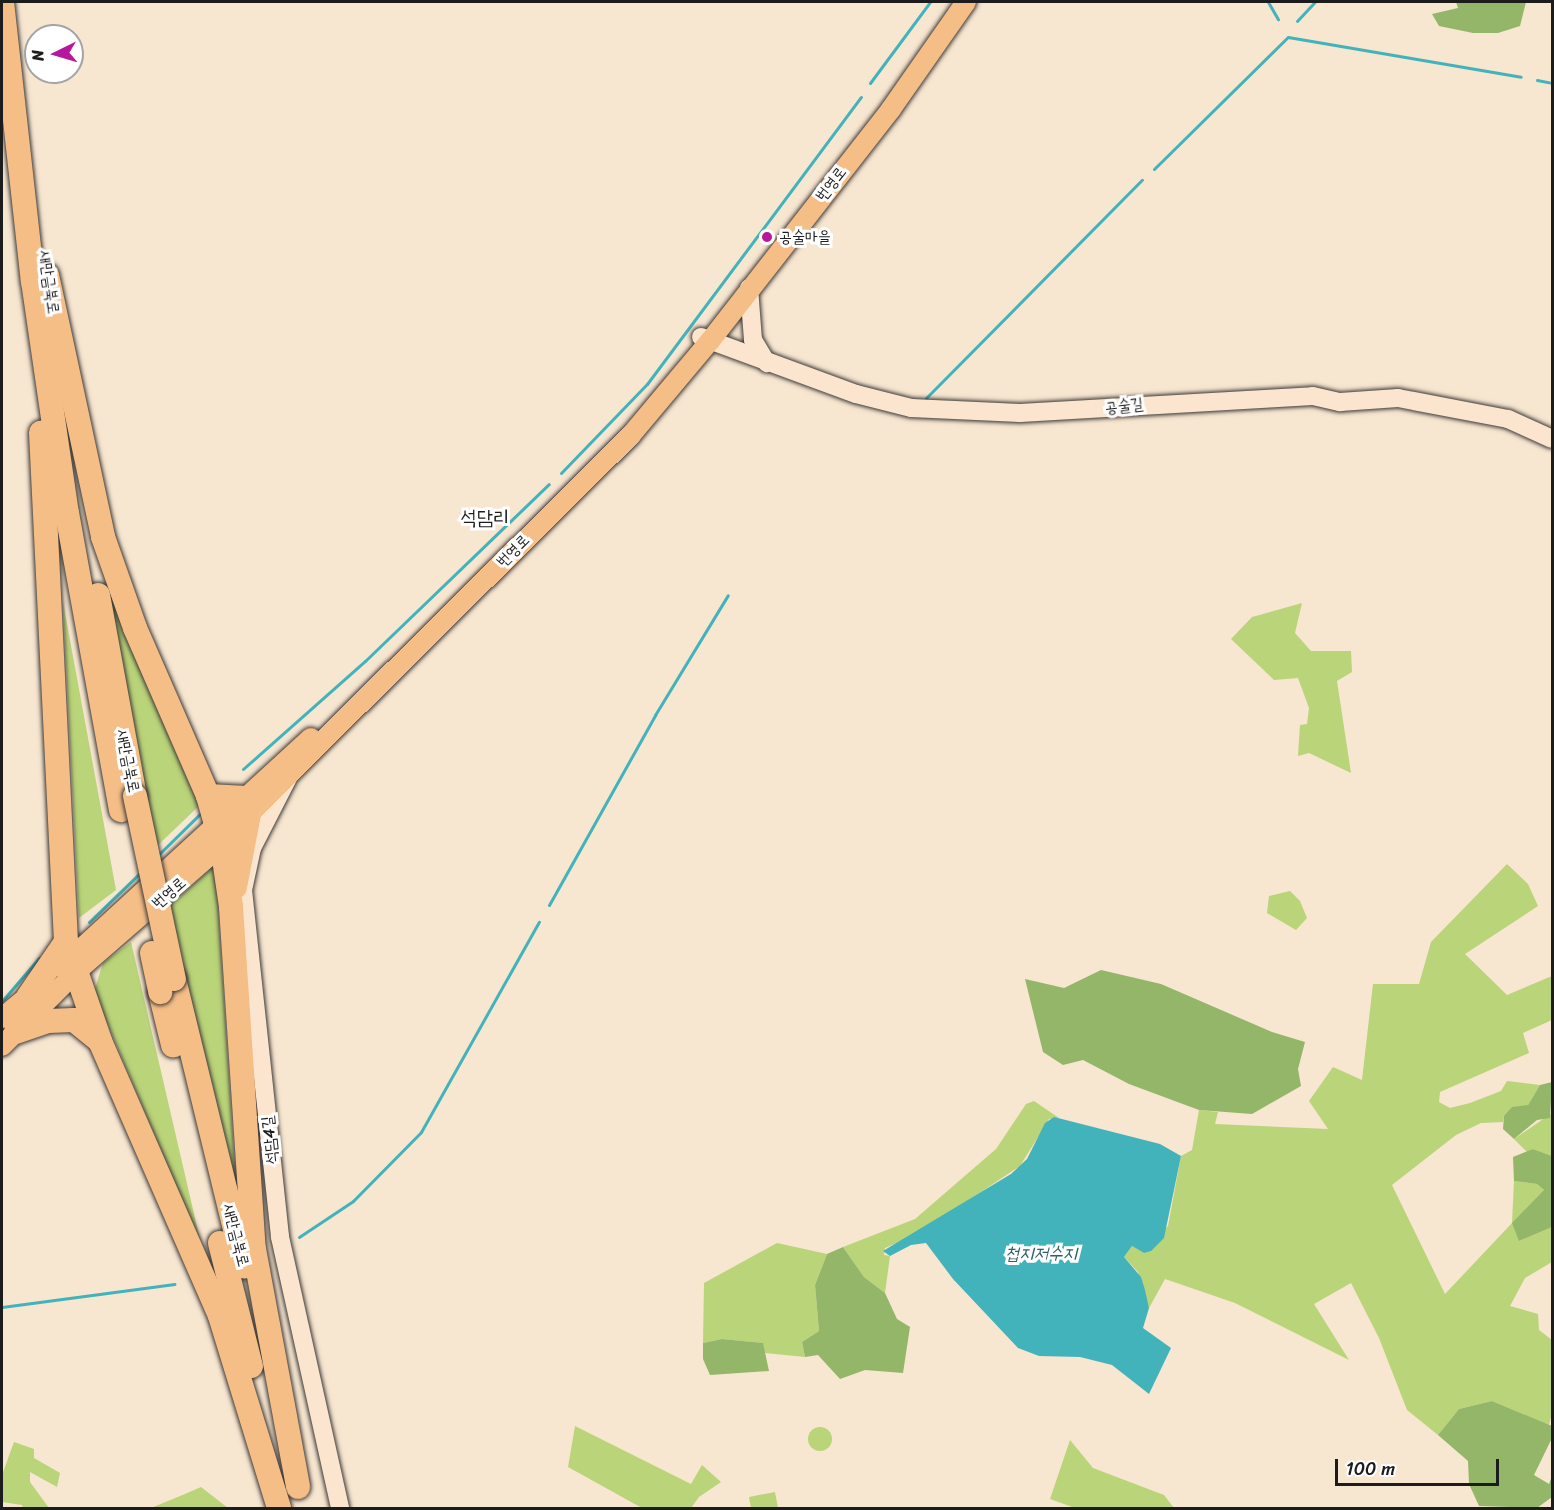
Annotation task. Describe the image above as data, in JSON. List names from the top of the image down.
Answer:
{
  "streets": {
    "highway": ["새만금북로"],
    "main road": ["번영로"],
    "street": ["공술길", "석담4길"]
  },
  "crossings": [
    ["번영로", "공술길"],
    ["번영로", "석담4길"]
  ],
  "districts": ["석담리"],
  "water": ["첩지저수지"],
  "places": ["공술마을"],
  "scale_bar": "100 m",
  "north": "left"
}
